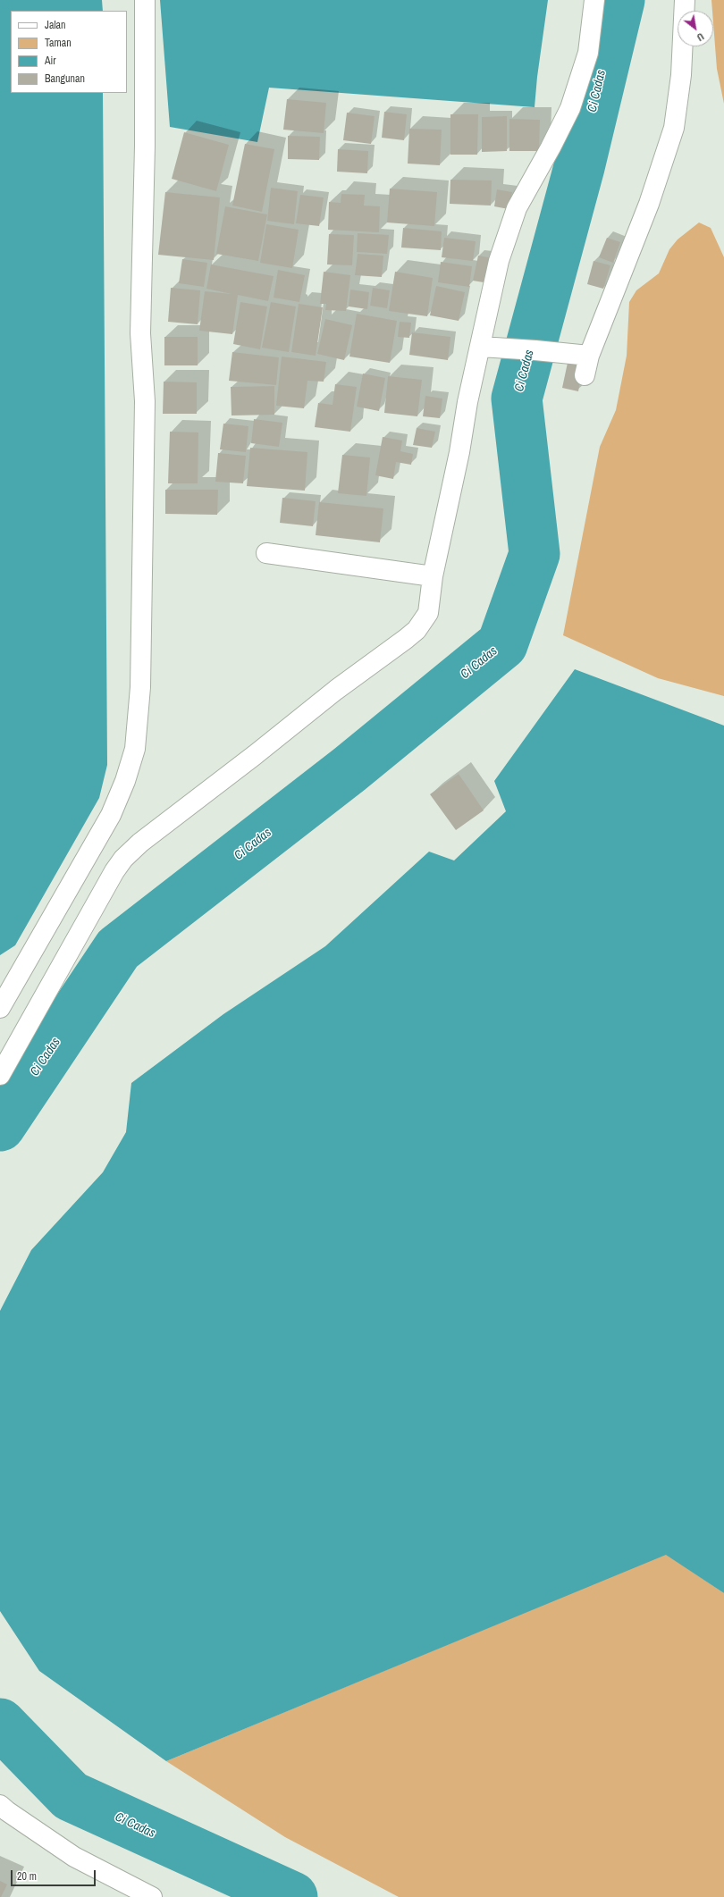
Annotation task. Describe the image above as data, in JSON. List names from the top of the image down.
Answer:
{
  "water": ["Ci Cadas"],
  "legend": [
    "Jalan",
    "Taman",
    "Air",
    "Bangunan"
  ],
  "scale_bar": "20 m",
  "north": "bottom right"
}
